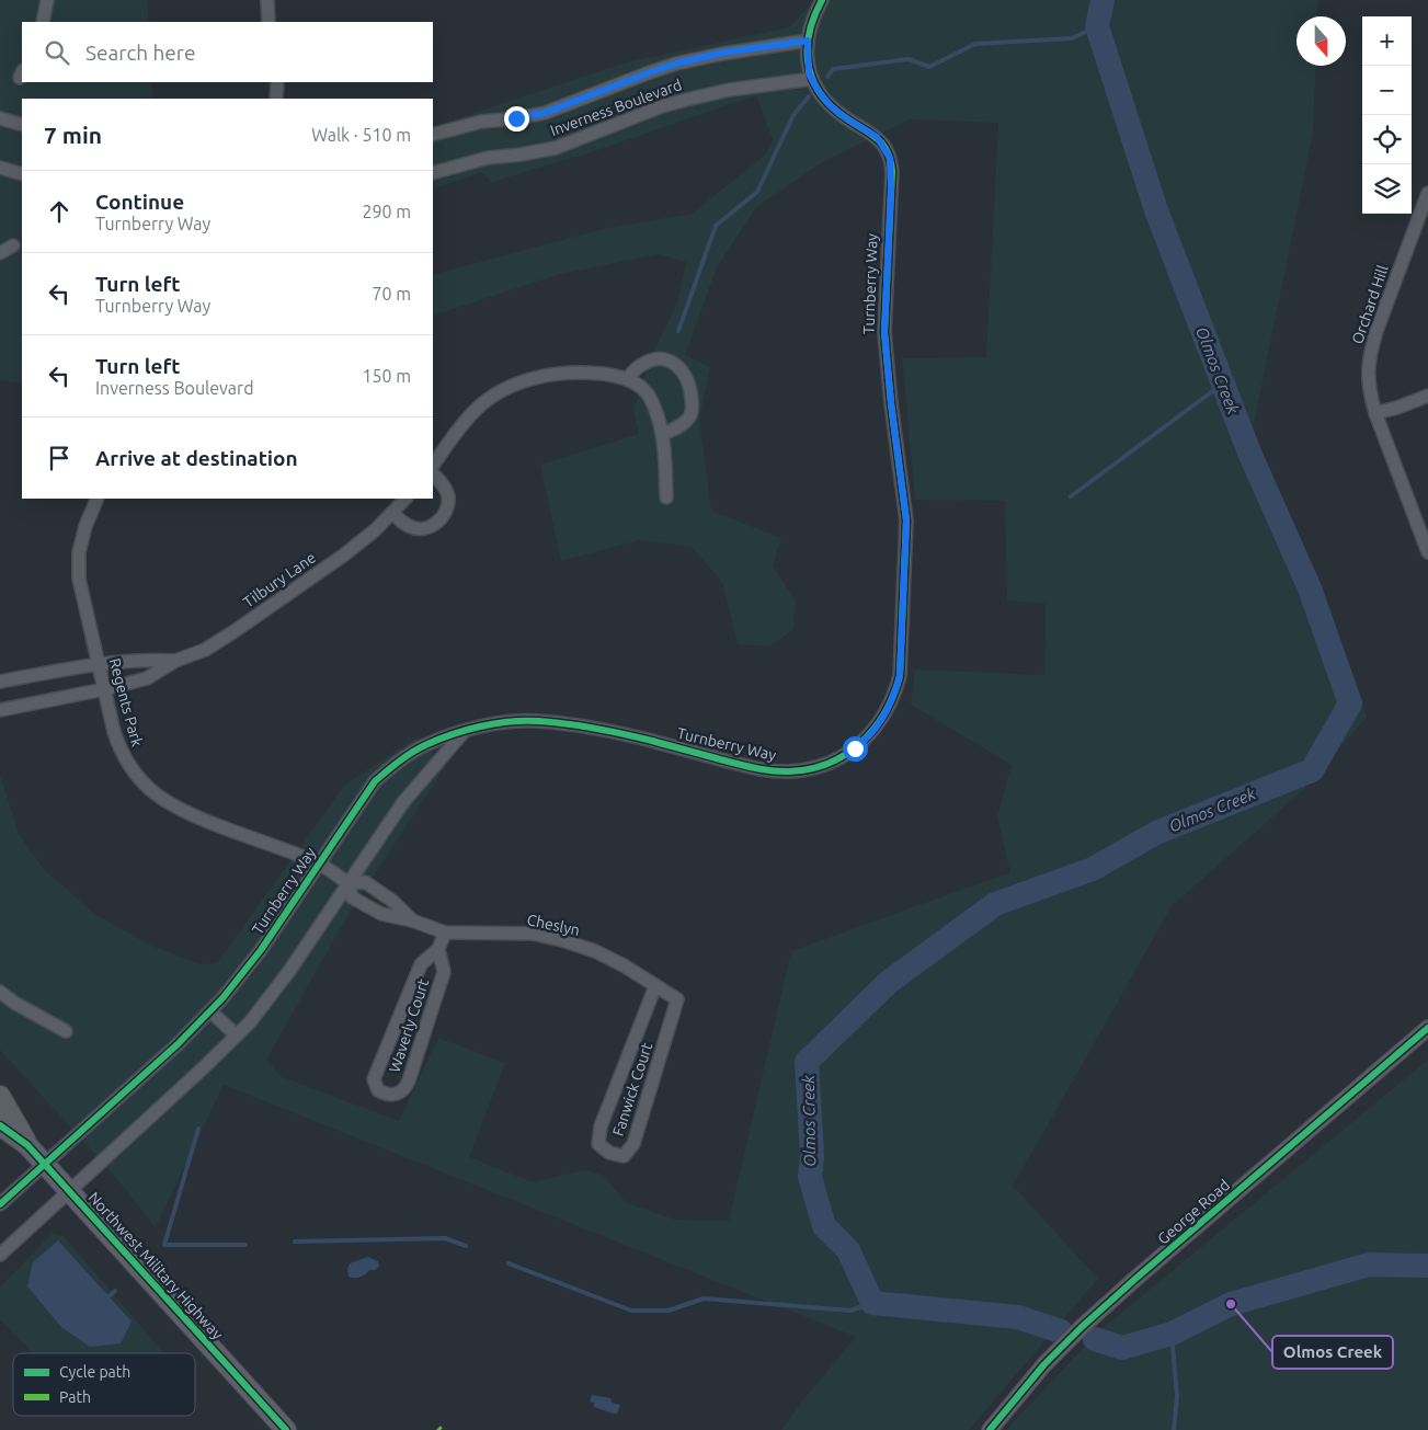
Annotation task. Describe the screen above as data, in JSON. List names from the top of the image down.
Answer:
{
  "streets": {
    "main road": ["Northwest Military Highway"],
    "street": [
      "Inverness Boulevard",
      "Turnberry Way",
      "Orchard Hill",
      "Tilbury Lane",
      "Regents Park",
      "Cheslyn",
      "Waverly Court",
      "Fanwick Court",
      "George Road"
    ]
  },
  "crossings": [
    ["Inverness Boulevard", "Turnberry Way"],
    ["Turnberry Way", "Regents Park"],
    ["Turnberry Way", "Northwest Military Highway"],
    ["Tilbury Lane", "Regents Park"],
    ["Regents Park", "Cheslyn"],
    ["Cheslyn", "Waverly Court"],
    ["Cheslyn", "Fanwick Court"]
  ],
  "water": ["Olmos Creek"],
  "places": ["Olmos Creek"],
  "legend": ["Cycle path", "Path"],
  "north": "bottom",
  "page": {
    "map_buttons": ["+", "−"],
    "search": "Search here",
    "heading": ["7 min", "Walk · 510 m"],
    "list": [
      ["Continue", "Turnberry Way", "290 m"],
      ["Turn left", "Turnberry Way", "70 m"],
      ["Turn left", "Inverness Boulevard", "150 m"],
      "Arrive at destination"
    ]
  }
}
